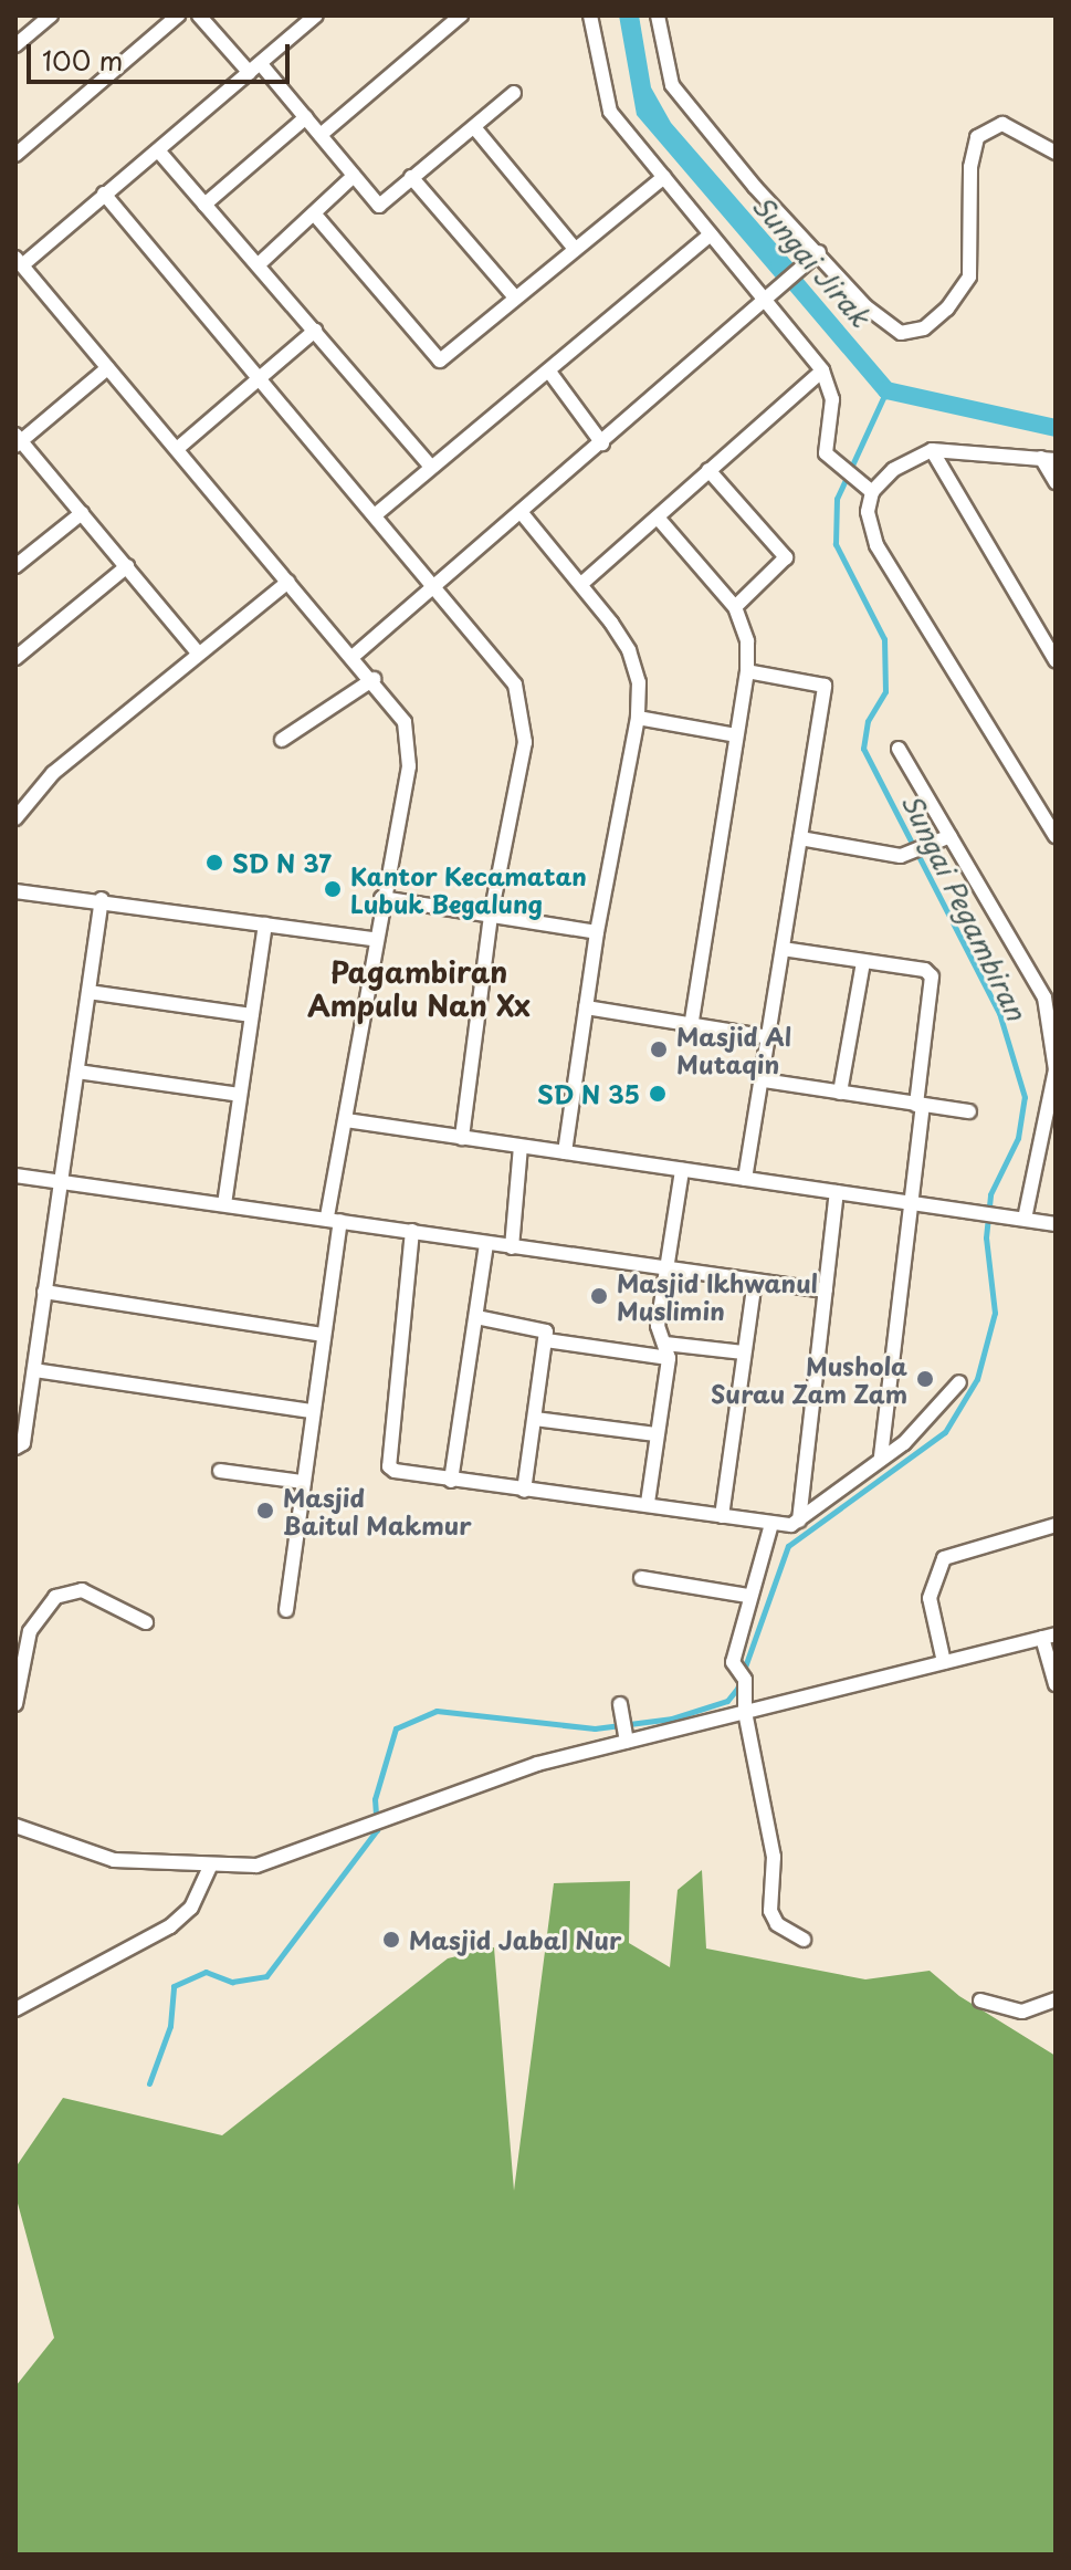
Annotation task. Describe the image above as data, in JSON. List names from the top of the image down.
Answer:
{
  "districts": ["Pagambiran Ampulu Nan Xx"],
  "water": ["Sungai Jirak", "Sungai Pegambiran"],
  "places": [
    "SD N 37",
    "Kantor Kecamatan Lubuk Begalung",
    "Masjid Al Mutaqin",
    "SD N 35",
    "Masjid Ikhwanul Muslimin",
    "Mushola Surau Zam Zam",
    "Masjid Baitul Makmur",
    "Masjid Jabal Nur"
  ],
  "scale_bar": "100 m"
}
